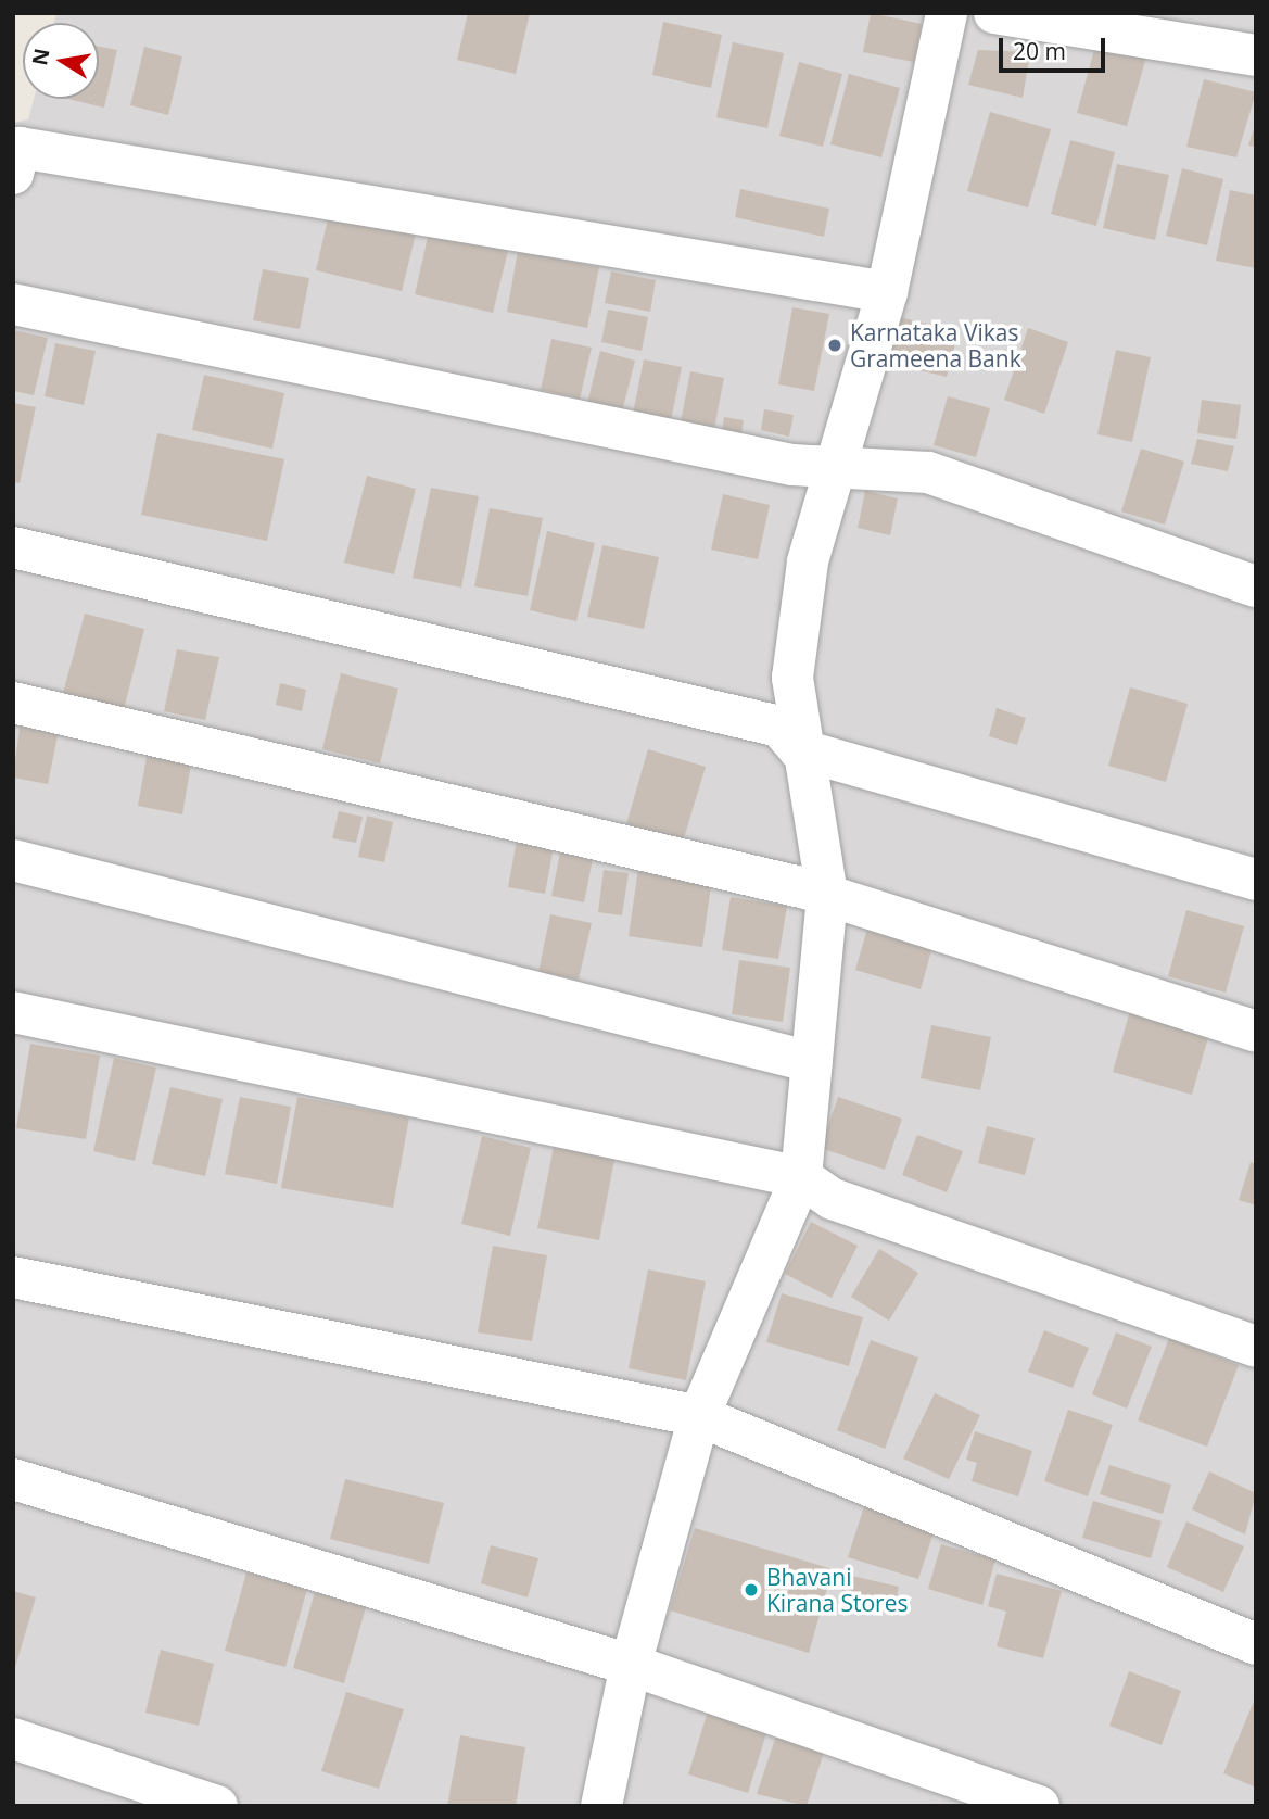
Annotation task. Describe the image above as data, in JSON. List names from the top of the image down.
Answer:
{
  "places": ["Karnataka Vikas Grameena Bank", "Bhavani Kirana Stores"],
  "scale_bar": "20 m",
  "north": "left"
}
